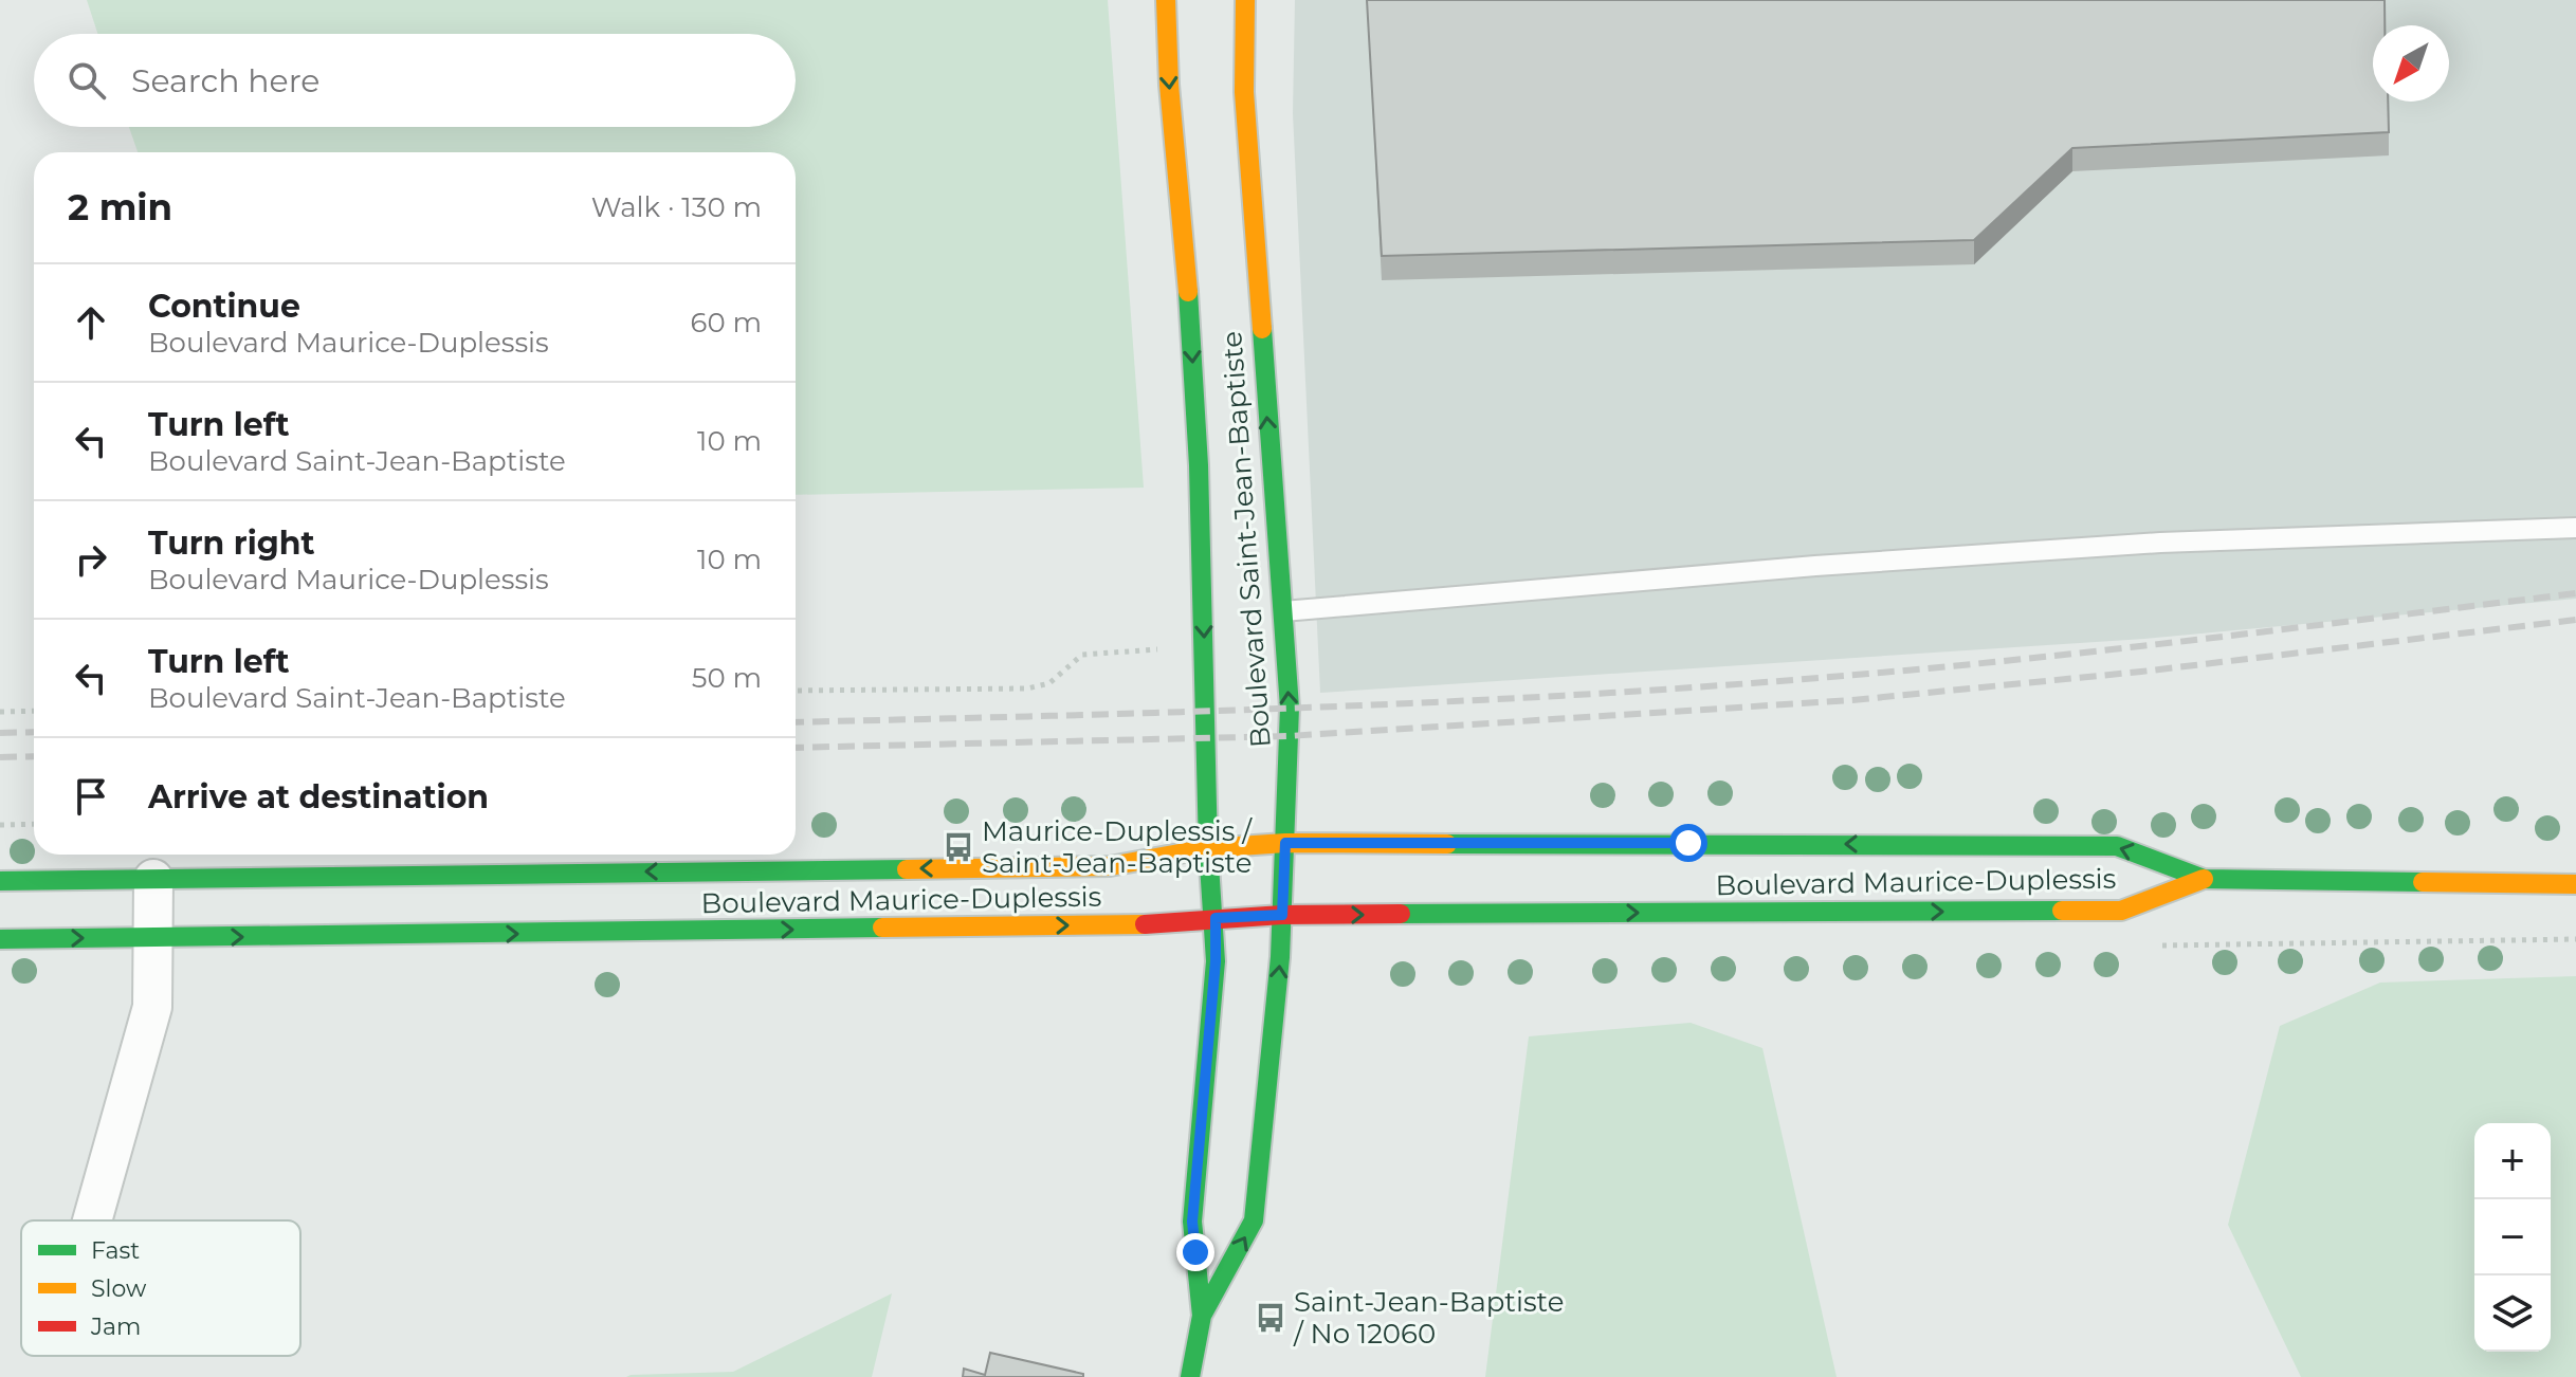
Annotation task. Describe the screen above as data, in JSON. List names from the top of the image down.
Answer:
{
  "streets": {
    "street": ["Boulevard Saint-Jean-Baptiste", "Boulevard Maurice-Duplessis"]
  },
  "crossings": [
    ["Boulevard Saint-Jean-Baptiste", "Boulevard Maurice-Duplessis"]
  ],
  "places": {
    "bus stop": ["Maurice-Duplessis / Saint-Jean-Baptiste", "Saint-Jean-Baptiste / No 12060"]
  },
  "legend": ["Fast", "Slow", "Jam"],
  "north": "bottom left",
  "page": {
    "search": "Search here",
    "heading": ["2 min", "Walk · 130 m"],
    "list": [
      ["Continue", "Boulevard Maurice-Duplessis", "60 m"],
      ["Turn left", "Boulevard Saint-Jean-Baptiste", "10 m"],
      ["Turn right", "Boulevard Maurice-Duplessis", "10 m"],
      ["Turn left", "Boulevard Saint-Jean-Baptiste", "50 m"],
      "Arrive at destination"
    ],
    "map_buttons": ["+", "−"]
  }
}
